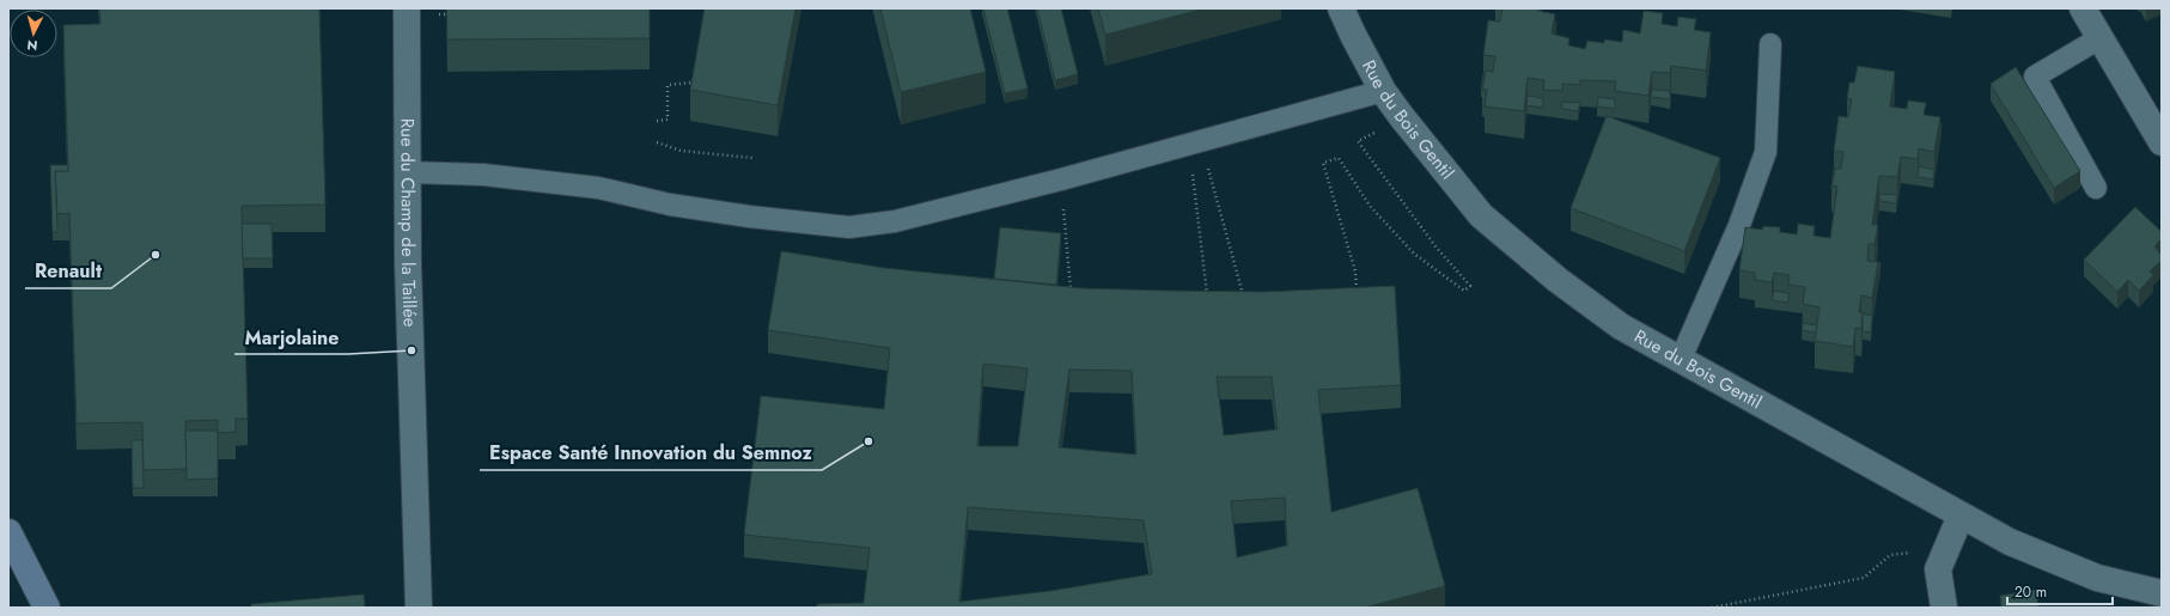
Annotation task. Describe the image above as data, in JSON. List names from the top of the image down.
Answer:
{
  "streets": {
    "street": ["Rue du Bois Gentil", "Rue du Champ de la Taillée"]
  },
  "places": ["Renault", "Marjolaine", "Espace Santé Innovation du Semnoz"],
  "scale_bar": "20 m",
  "north": "bottom"
}
